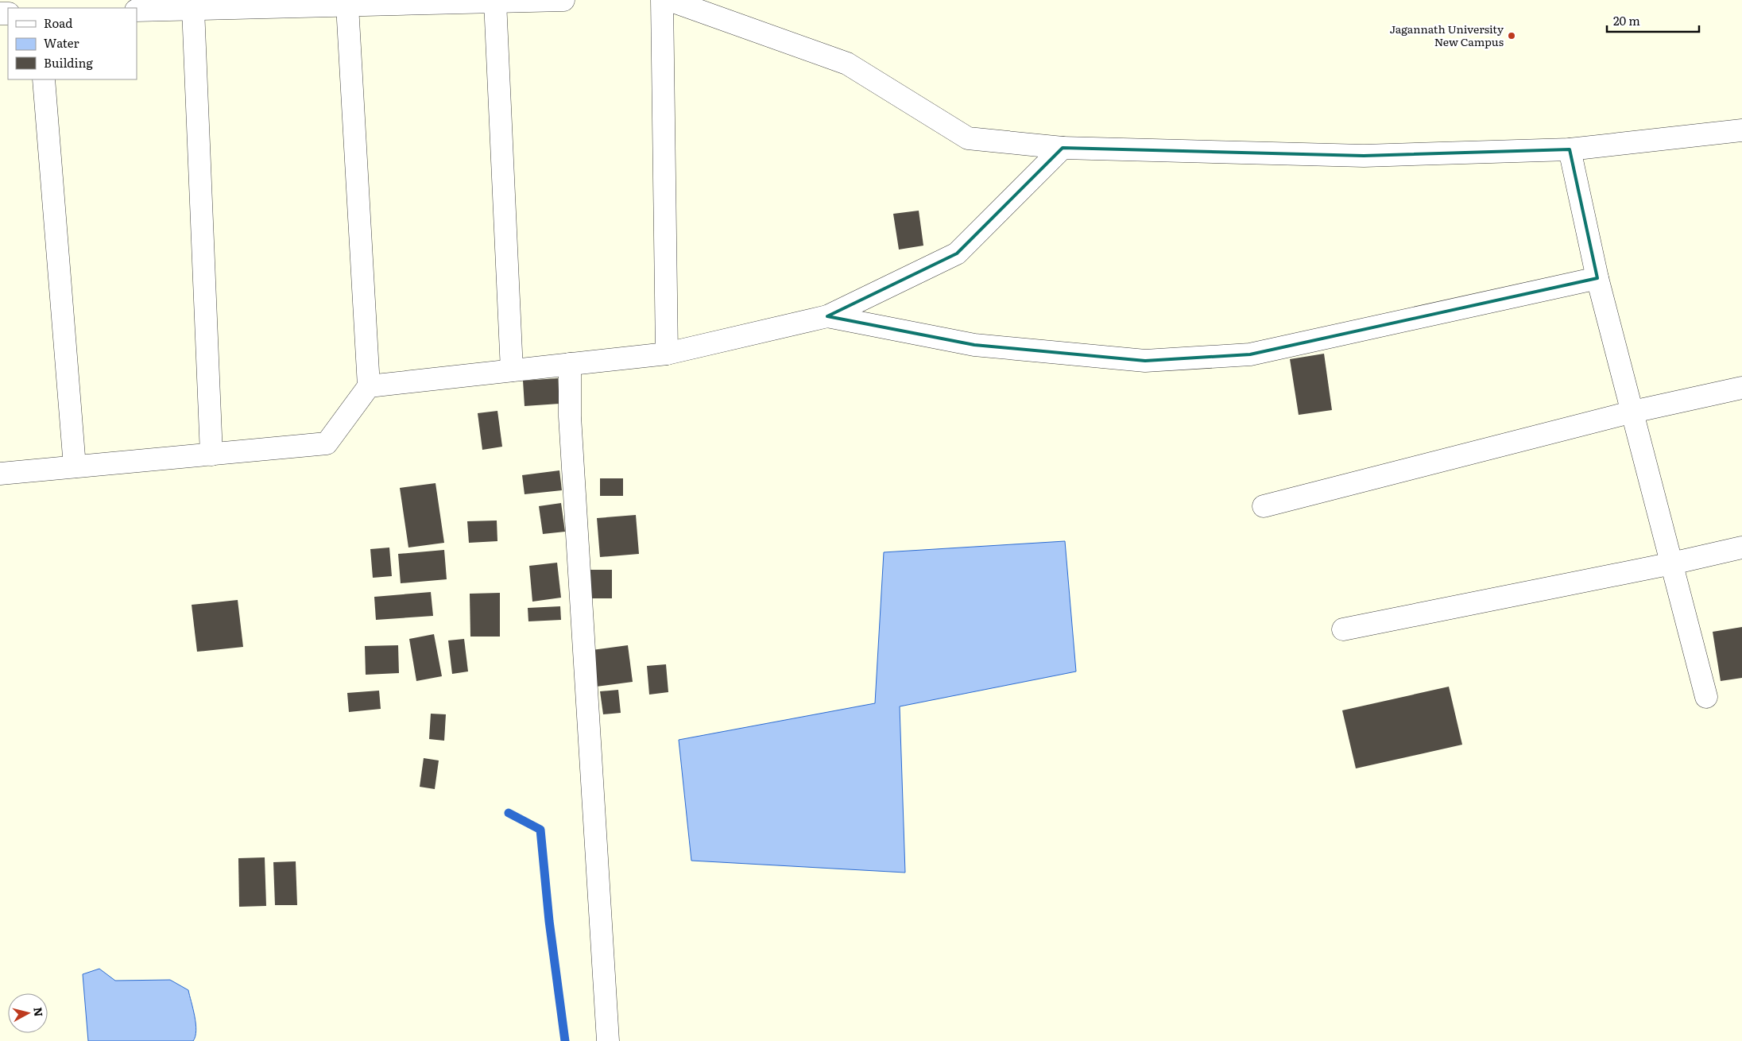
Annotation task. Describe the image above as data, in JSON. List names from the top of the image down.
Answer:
{
  "places": ["Jagannath University New Campus"],
  "legend": ["Road", "Water", "Building"],
  "scale_bar": "20 m",
  "north": "right"
}
